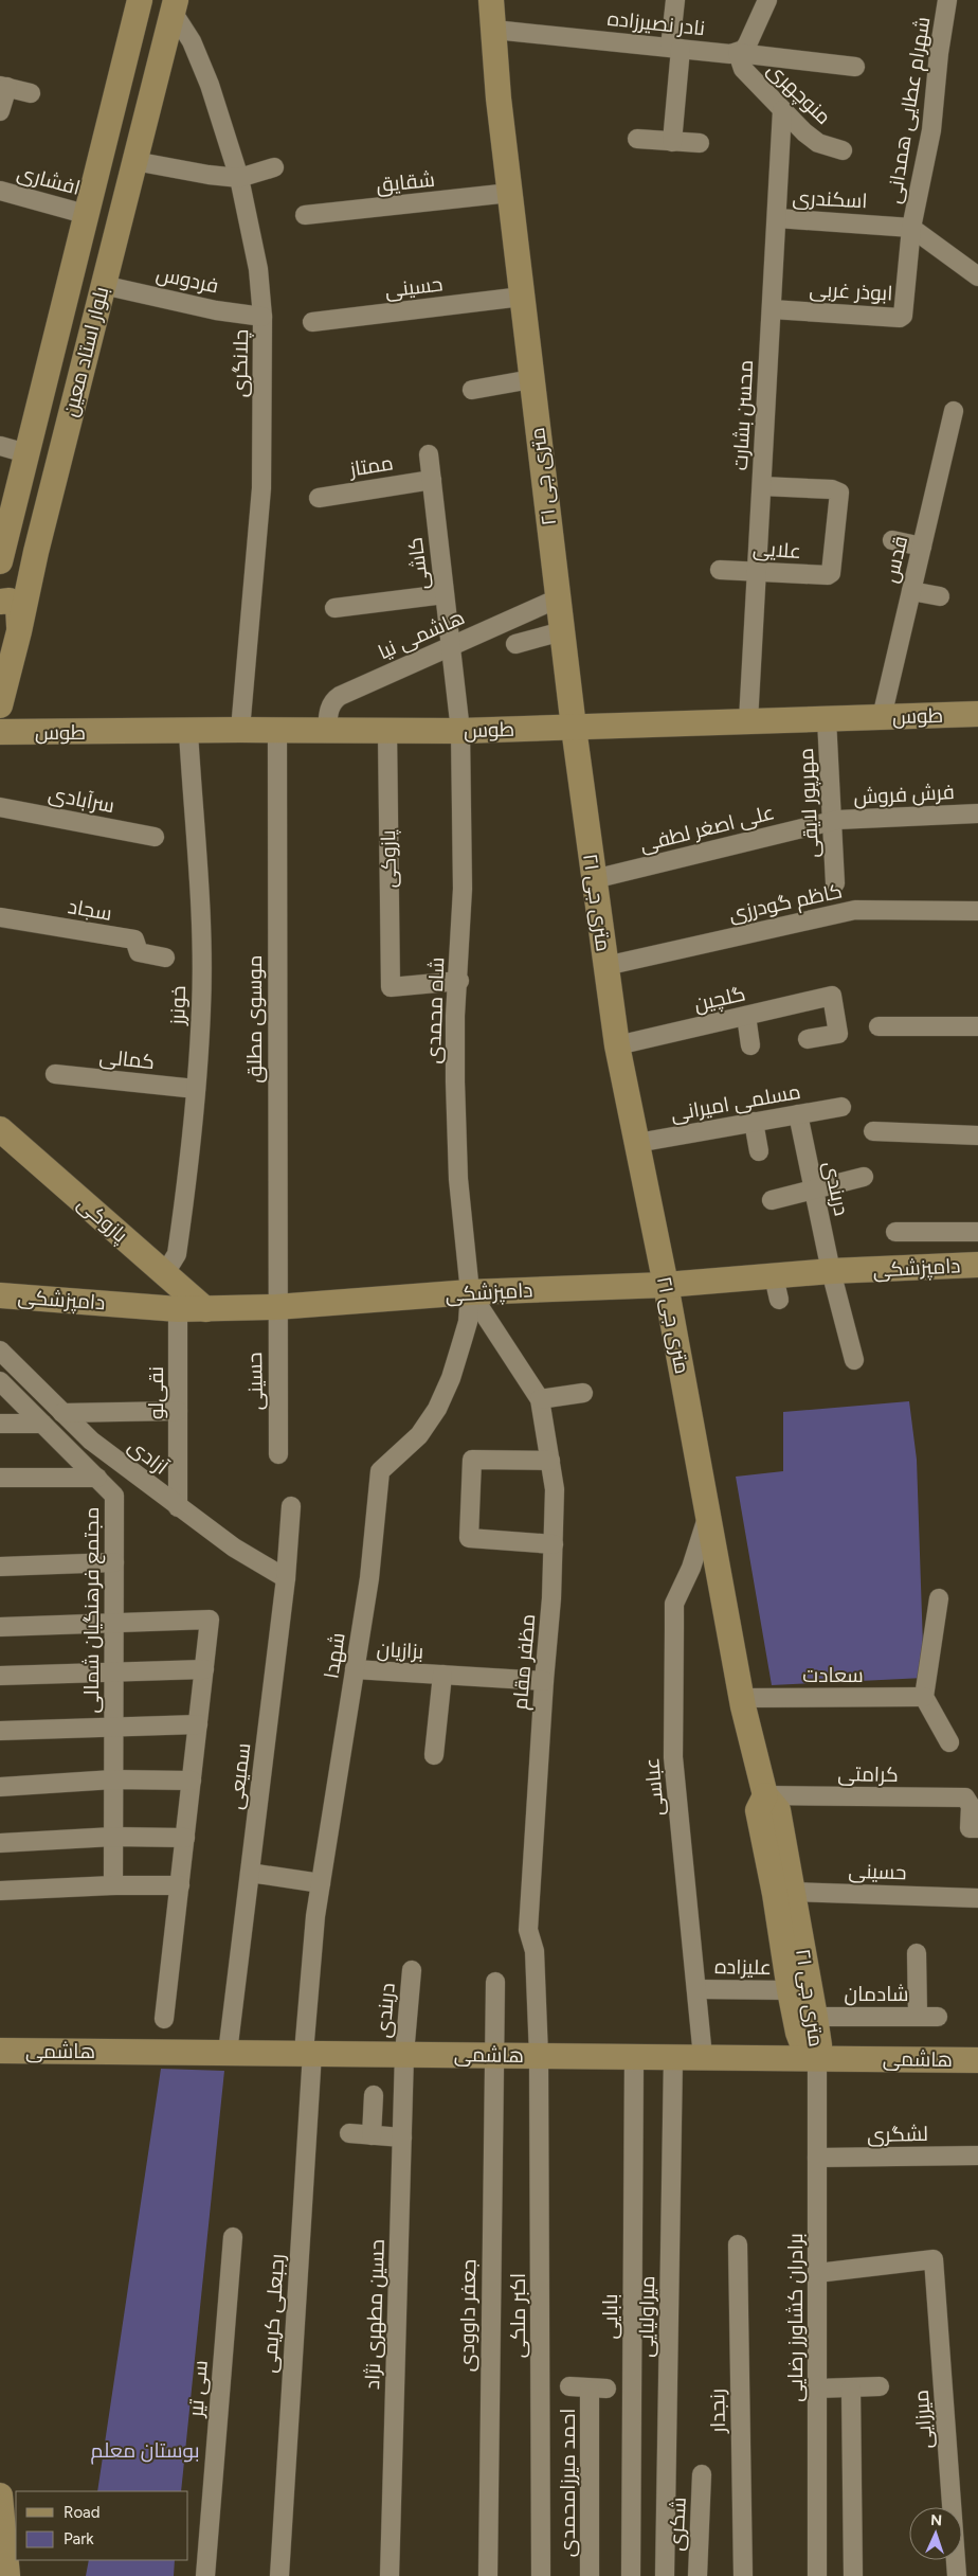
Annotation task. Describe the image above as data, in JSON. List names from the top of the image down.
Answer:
{
  "streets": {
    "main road": [
      "بلوار استاد معین",
      "۲۱ متری جی",
      "طوس",
      "پازوکی",
      "دامپزشکی",
      "هاشمی"
    ],
    "street": [
      "نادر نصیرزاده",
      "منوچهری",
      "شهرام عطایی همدانی",
      "افشاری",
      "شقایق",
      "اسکندری",
      "فردوس",
      "حسینی",
      "ابوذر غربی",
      "چلانگری",
      "محسن بشارت",
      "ممتاز",
      "علایی",
      "قدس",
      "کاشی",
      "هاشمی نیا",
      "فرش فروش",
      "سرآبادی",
      "مهرپور لایقی",
      "علی‌ اصغر لطفی",
      "کاظم گودرزی",
      "سجاد",
      "گلچین",
      "خونرز",
      "شاه محمدی",
      "موسوی مطلق",
      "کمالی",
      "مسلمی امیرانی",
      "دربندی",
      "نقی‌لو",
      "آزادی",
      "مجتمع فرهنگیان شمالی",
      "بزازیان",
      "شهدا",
      "مظفر مقام",
      "سعادت",
      "کرامتی",
      "سمیعی",
      "عباسی",
      "علیزاده",
      "شادمان",
      "لشگری",
      "رجبعلی کریمی",
      "حسین مطهری نژاد",
      "جعفر داوودی",
      "اکبر ملکی",
      "بابایی",
      "میراولیایی",
      "برادران کشاورز رضایی",
      "سی تیر",
      "رنجدار",
      "میرزایی",
      "احمد میرزامحمدی",
      "شکری"
    ]
  },
  "crossings": [
    ["نادر نصیرزاده", "منوچهری"],
    ["نادر نصیرزاده", "۲۱ متری جی"],
    ["منوچهری", "محسن بشارت"],
    ["شهرام عطایی همدانی", "اسکندری"],
    ["شهرام عطایی همدانی", "ابوذر غربی"],
    ["افشاری", "بلوار استاد معین"],
    ["شقایق", "۲۱ متری جی"],
    ["اسکندری", "ابوذر غربی"],
    ["اسکندری", "محسن بشارت"],
    ["فردوس", "بلوار استاد معین"],
    ["فردوس", "چلانگری"],
    ["حسینی", "۲۱ متری جی"],
    ["حسینی", "موسوی مطلق"],
    ["حسینی", "دامپزشکی"],
    ["ابوذر غربی", "محسن بشارت"],
    ["بلوار استاد معین", "چلانگری"],
    ["چلانگری", "طوس"],
    ["محسن بشارت", "علایی"],
    ["محسن بشارت", "طوس"],
    ["ممتاز", "کاشی"],
    ["۲۱ متری جی", "هاشمی نیا"],
    ["۲۱ متری جی", "طوس"],
    ["۲۱ متری جی", "علی‌ اصغر لطفی"],
    ["۲۱ متری جی", "کاظم گودرزی"],
    ["۲۱ متری جی", "گلچین"],
    ["۲۱ متری جی", "مسلمی امیرانی"],
    ["۲۱ متری جی", "دامپزشکی"],
    ["۲۱ متری جی", "سعادت"],
    ["۲۱ متری جی", "کرامتی"],
    ["۲۱ متری جی", "عباسی"],
    ["۲۱ متری جی", "علیزاده"],
    ["۲۱ متری جی", "شادمان"],
    ["۲۱ متری جی", "هاشمی"],
    ["۲۱ متری جی", "برادران کشاورز رضایی"],
    ["قدس", "طوس"],
    ["کاشی", "هاشمی نیا"],
    ["کاشی", "طوس"],
    ["کاشی", "شاه محمدی"],
    ["هاشمی نیا", "طوس"],
    ["طوس", "مهرپور لایقی"],
    ["طوس", "پازوکی"],
    ["طوس", "خونرز"],
    ["طوس", "شاه محمدی"],
    ["طوس", "موسوی مطلق"],
    ["فرش فروش", "مهرپور لایقی"],
    ["فرش فروش", "علی‌ اصغر لطفی"],
    ["مهرپور لایقی", "علی‌ اصغر لطفی"],
    ["پازوکی", "خونرز"],
    ["پازوکی", "شاه محمدی"],
    ["پازوکی", "دامپزشکی"],
    ["خونرز", "کمالی"],
    ["شاه محمدی", "دامپزشکی"],
    ["شاه محمدی", "شهدا"],
    ["شاه محمدی", "مظفر مقام"],
    ["موسوی مطلق", "دامپزشکی"],
    ["مسلمی امیرانی", "دربندی"],
    ["دربندی", "دامپزشکی"],
    ["دربندی", "هاشمی"],
    ["دربندی", "حسین مطهری نژاد"],
    ["دامپزشکی", "نقی‌لو"],
    ["دامپزشکی", "شهدا"],
    ["دامپزشکی", "مظفر مقام"],
    ["نقی‌لو", "آزادی"],
    ["آزادی", "سمیعی"],
    ["بزازیان", "شهدا"],
    ["بزازیان", "مظفر مقام"],
    ["شهدا", "مظفر مقام"],
    ["شهدا", "هاشمی"],
    ["شهدا", "رجبعلی کریمی"],
    ["مظفر مقام", "هاشمی"],
    ["مظفر مقام", "اکبر ملکی"],
    ["سمیعی", "هاشمی"],
    ["عباسی", "علیزاده"],
    ["عباسی", "هاشمی"],
    ["هاشمی", "رجبعلی کریمی"],
    ["هاشمی", "حسین مطهری نژاد"],
    ["هاشمی", "جعفر داوودی"],
    ["هاشمی", "اکبر ملکی"],
    ["هاشمی", "بابایی"],
    ["هاشمی", "میراولیایی"],
    ["هاشمی", "برادران کشاورز رضایی"],
    ["لشگری", "برادران کشاورز رضایی"],
    ["برادران کشاورز رضایی", "میرزایی"]
  ],
  "parks": ["بوستان معلم"],
  "legend": ["Road", "Park"],
  "north": "top"
}
